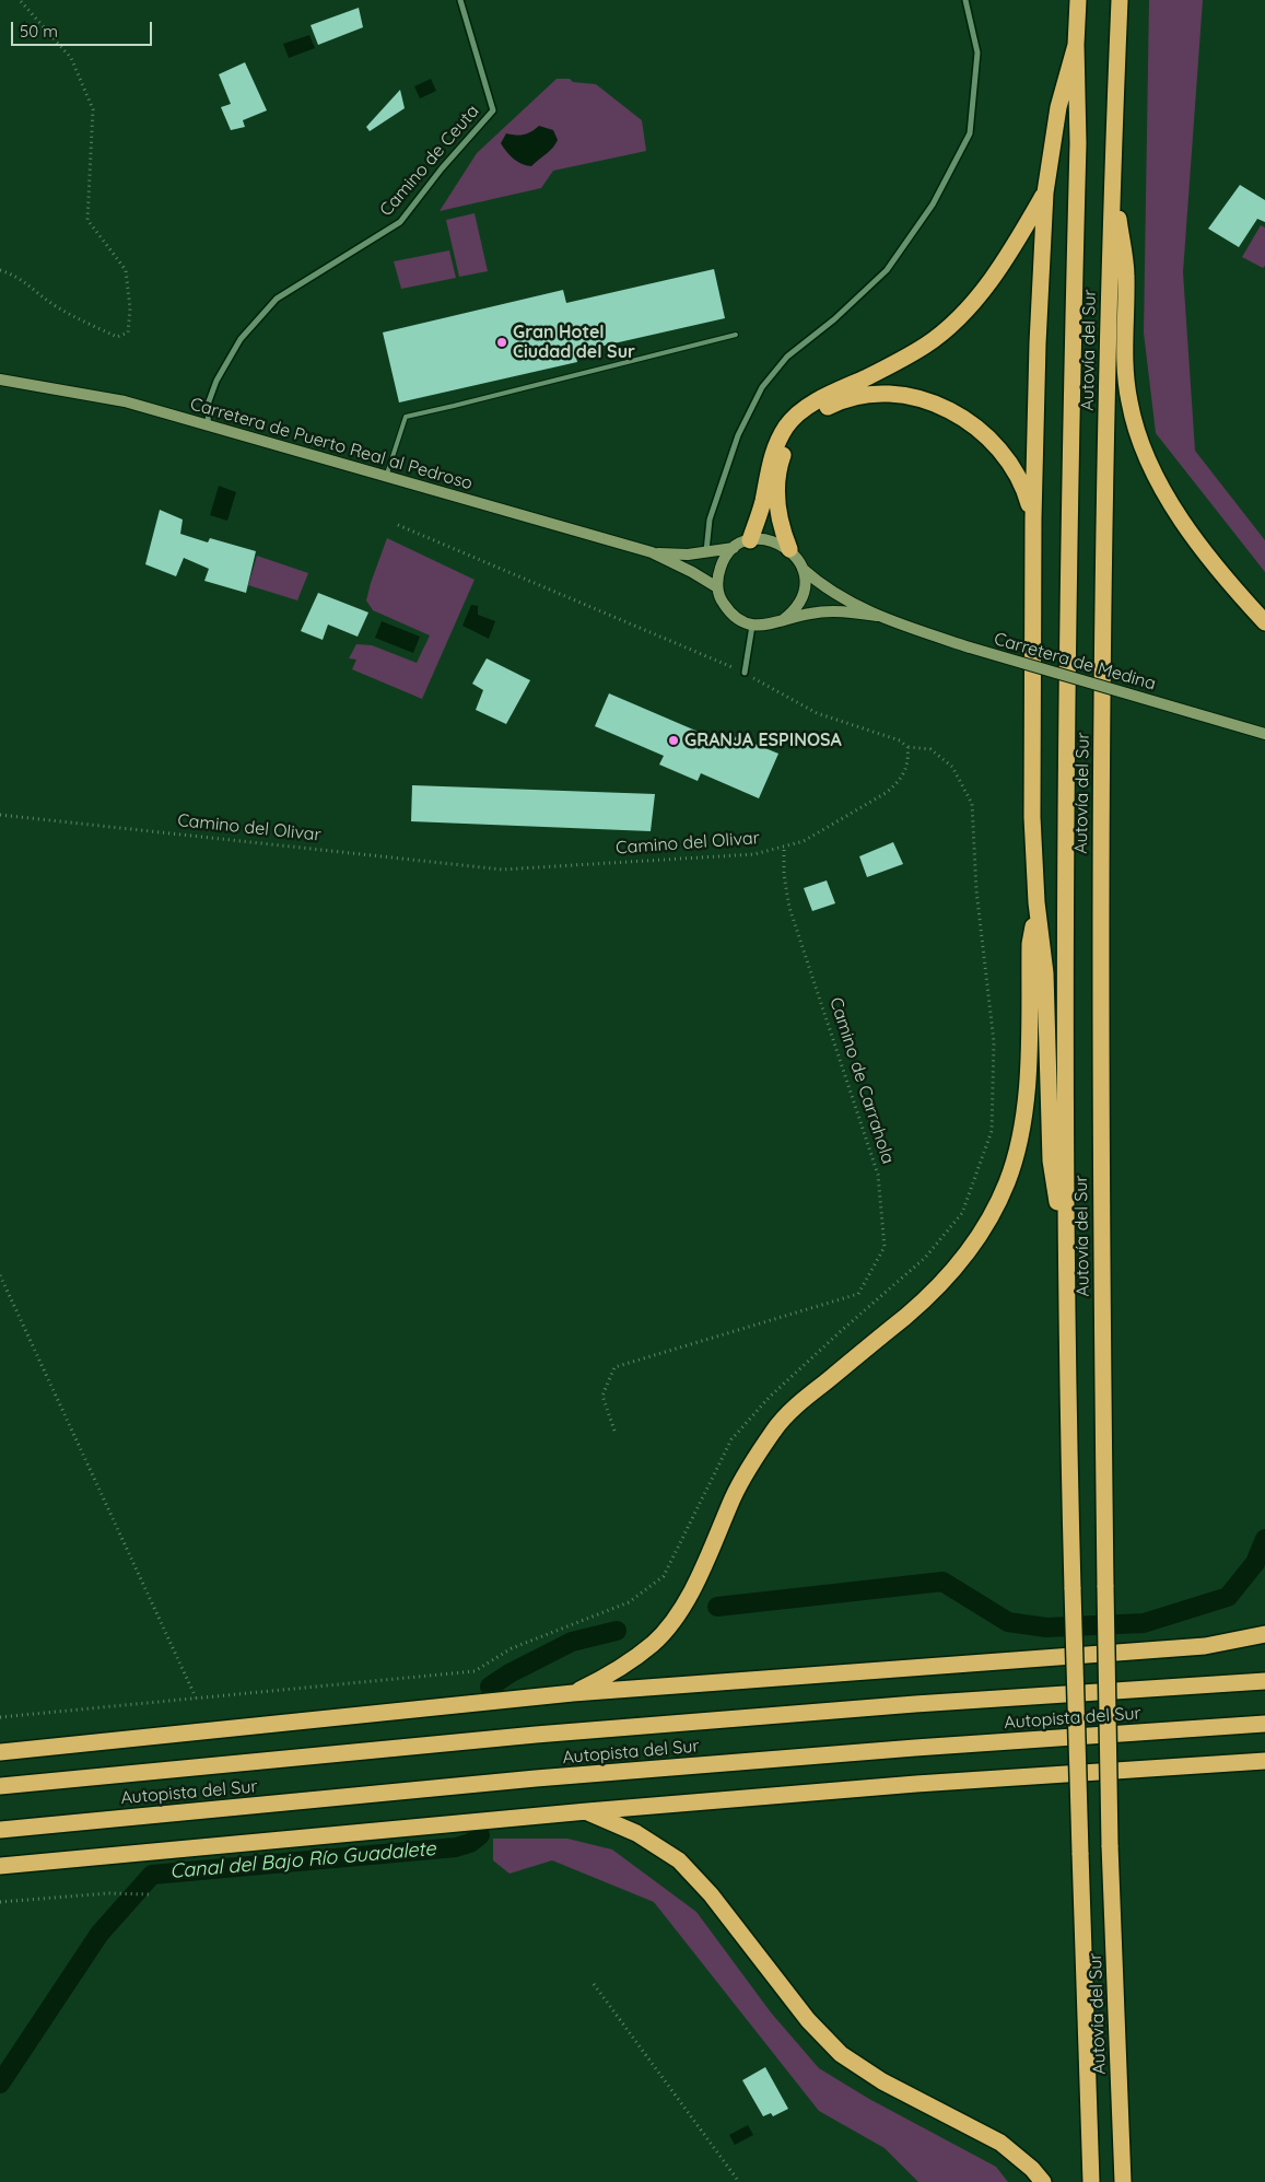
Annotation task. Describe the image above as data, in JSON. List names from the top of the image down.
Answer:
{
  "streets": {
    "highway": ["Autovía del Sur", "Autopista del Sur"],
    "main road": ["Carretera de Puerto Real al Pedroso", "Carretera de Medina"],
    "street": ["Camino de Ceuta"],
    "path": ["Camino del Olivar", "Camino de Carrahola"]
  },
  "crossings": [
    ["Camino de Ceuta", "Carretera de Puerto Real al Pedroso"],
    ["Camino del Olivar", "Camino de Carrahola"]
  ],
  "water": ["Canal del Bajo Río Guadalete"],
  "places": ["Gran Hotel Ciudad del Sur", "GRANJA ESPINOSA"],
  "scale_bar": "50 m"
}
